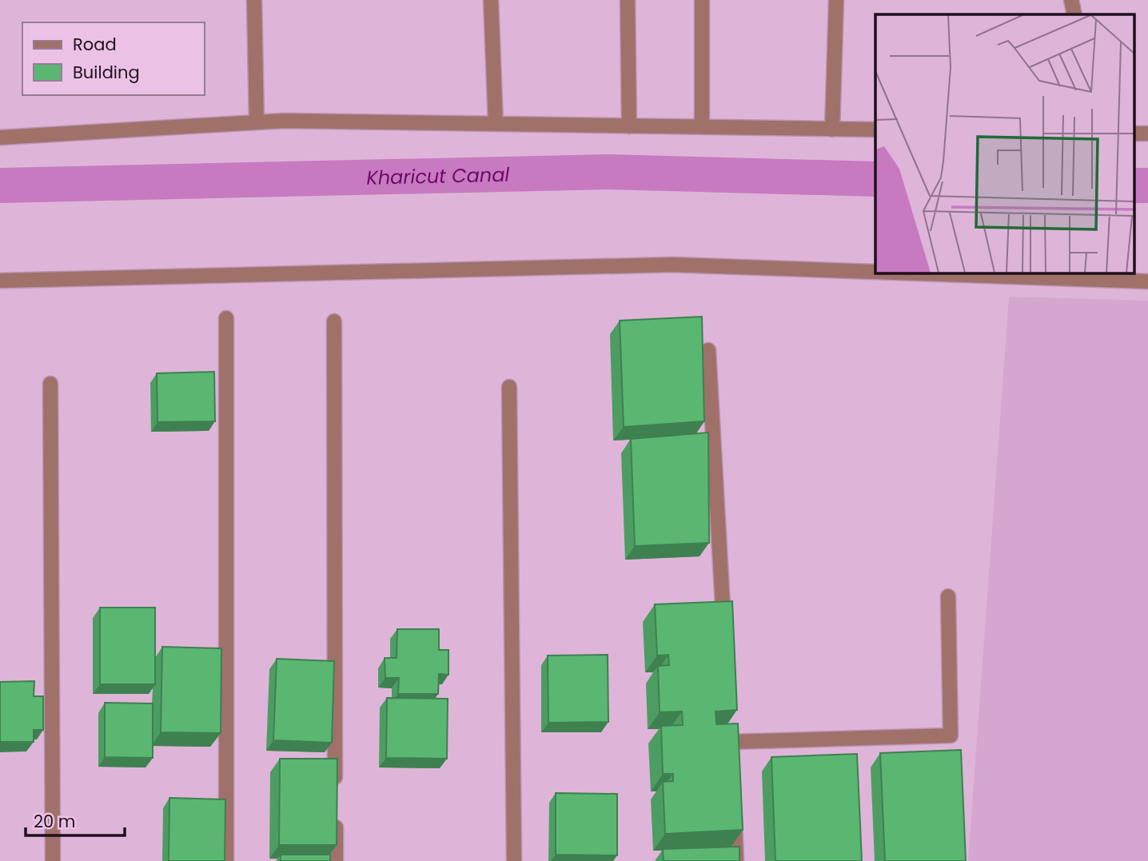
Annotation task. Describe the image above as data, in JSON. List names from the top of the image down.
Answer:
{
  "water": ["Kharicut Canal"],
  "legend": ["Road", "Building"],
  "scale_bar": "20 m"
}
